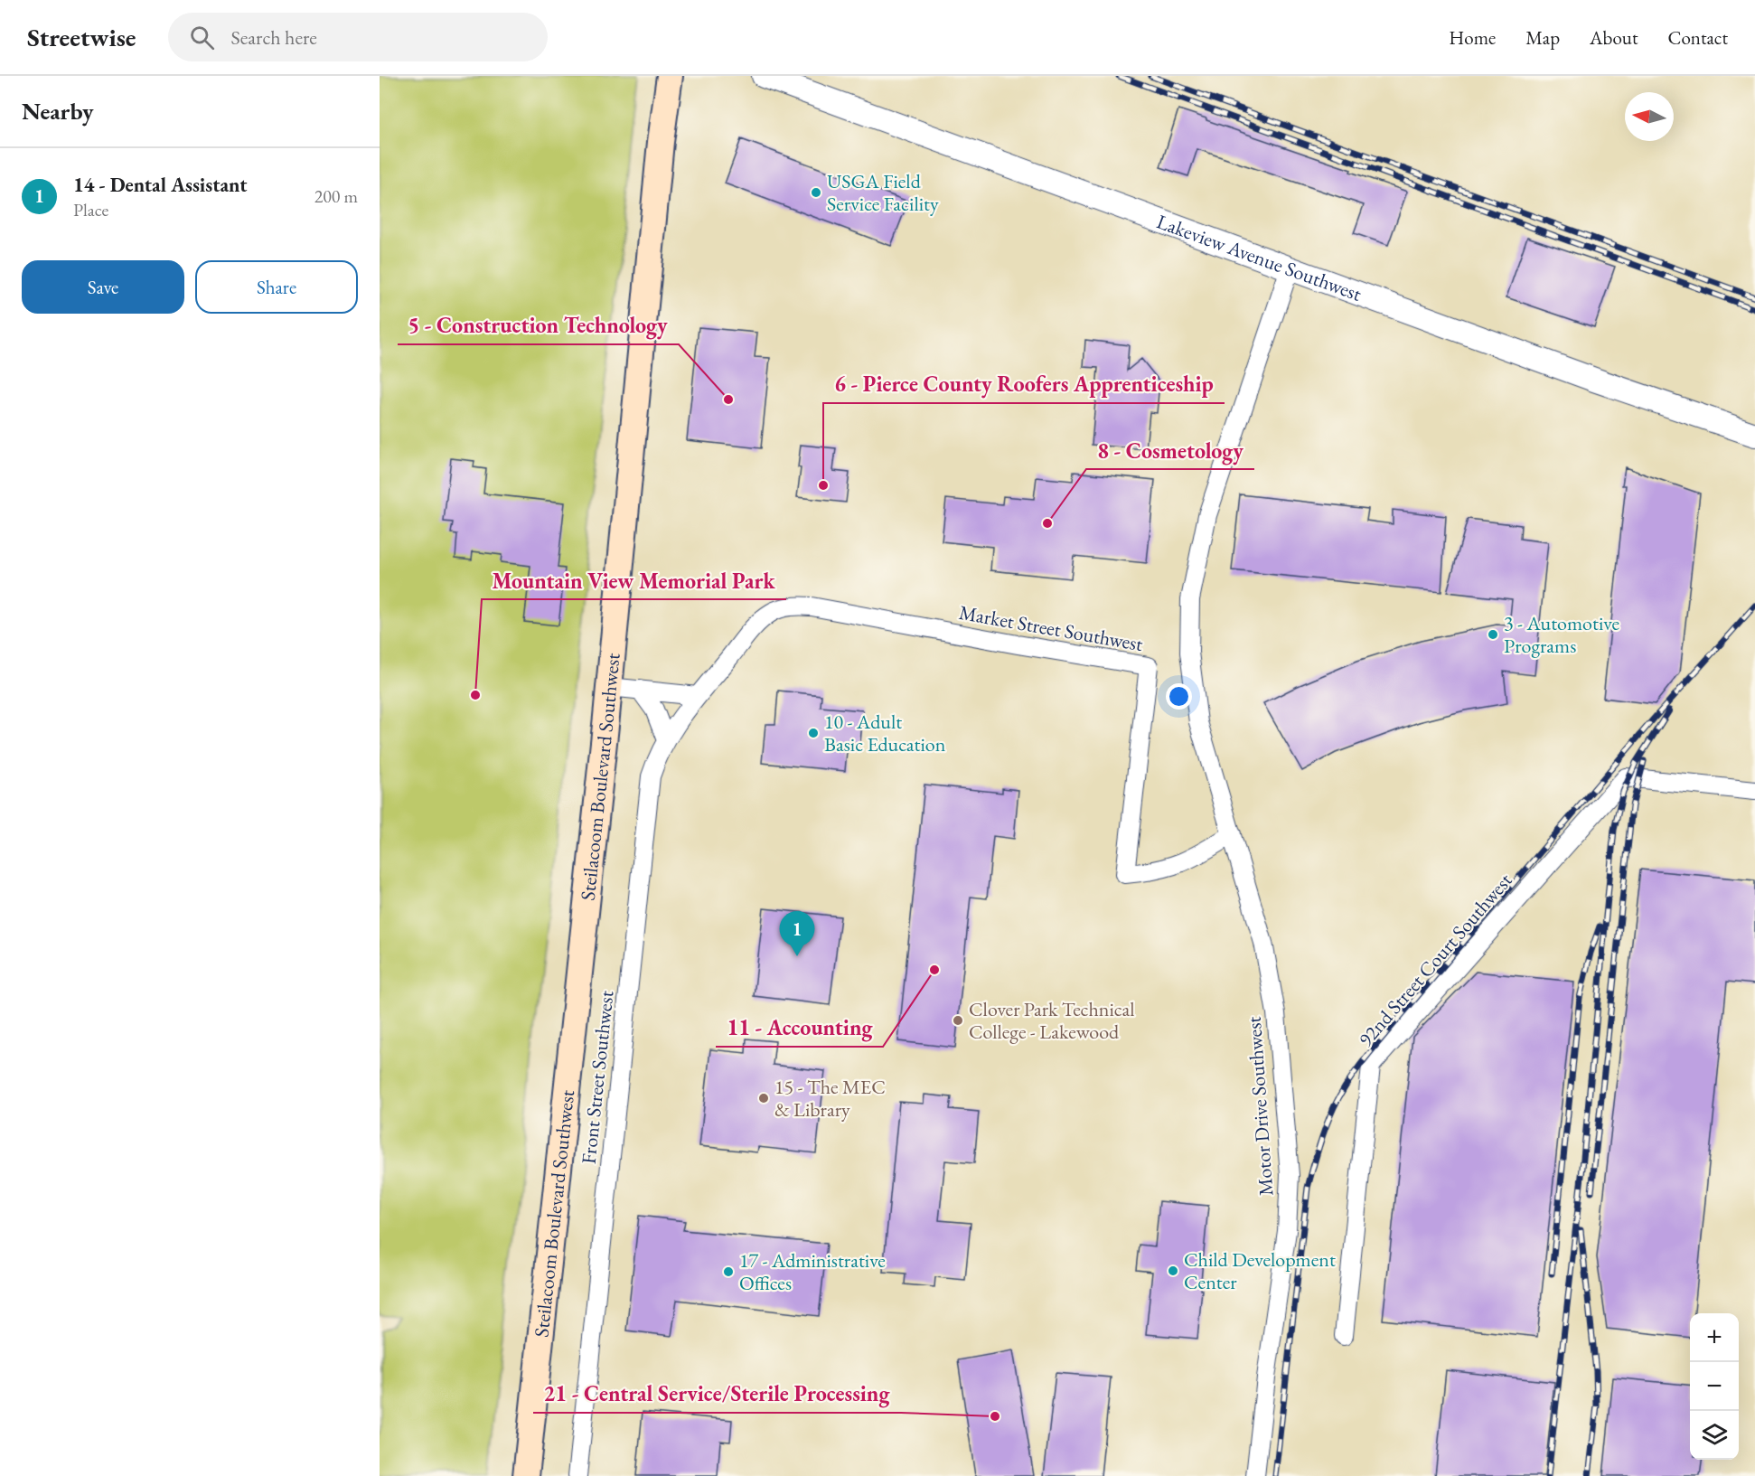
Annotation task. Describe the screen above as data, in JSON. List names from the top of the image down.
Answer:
{
  "streets": {
    "main road": ["Steilacoom Boulevard Southwest"],
    "street": [
      "Lakeview Avenue Southwest",
      "Market Street Southwest",
      "92nd Street Court Southwest",
      "Front Street Southwest",
      "Motor Drive Southwest"
    ]
  },
  "crossings": [
    ["Lakeview Avenue Southwest", "Motor Drive Southwest"],
    ["Market Street Southwest", "Front Street Southwest"],
    ["Market Street Southwest", "Motor Drive Southwest"]
  ],
  "places": [
    "USGA Field Service Facility",
    "5 - Construction Technology",
    "6 - Pierce County Roofers Apprenticeship",
    "8 - Cosmetology",
    "3 - Automotive Programs",
    "Mountain View Memorial Park",
    "10 - Adult Basic Education",
    "11 - Accounting",
    "Clover Park Technical College - Lakewood",
    "15 - The MEC & Library",
    "Child Development Center",
    "17 - Administrative Offices",
    "21 - Central Service/Sterile Processing"
  ],
  "north": "left",
  "page": {
    "header": "Streetwise",
    "search": "Search here",
    "nav": [
      "Home",
      "Map",
      "About",
      "Contact"
    ],
    "heading": "Nearby",
    "list": [
      {
        "mark": "1",
        "name": "14 - Dental Assistant",
        "note": "Place",
        "value": "200 m"
      }
    ],
    "buttons": ["Save", "Share"],
    "pins": "1",
    "map_buttons": ["+", "−"]
  }
}
